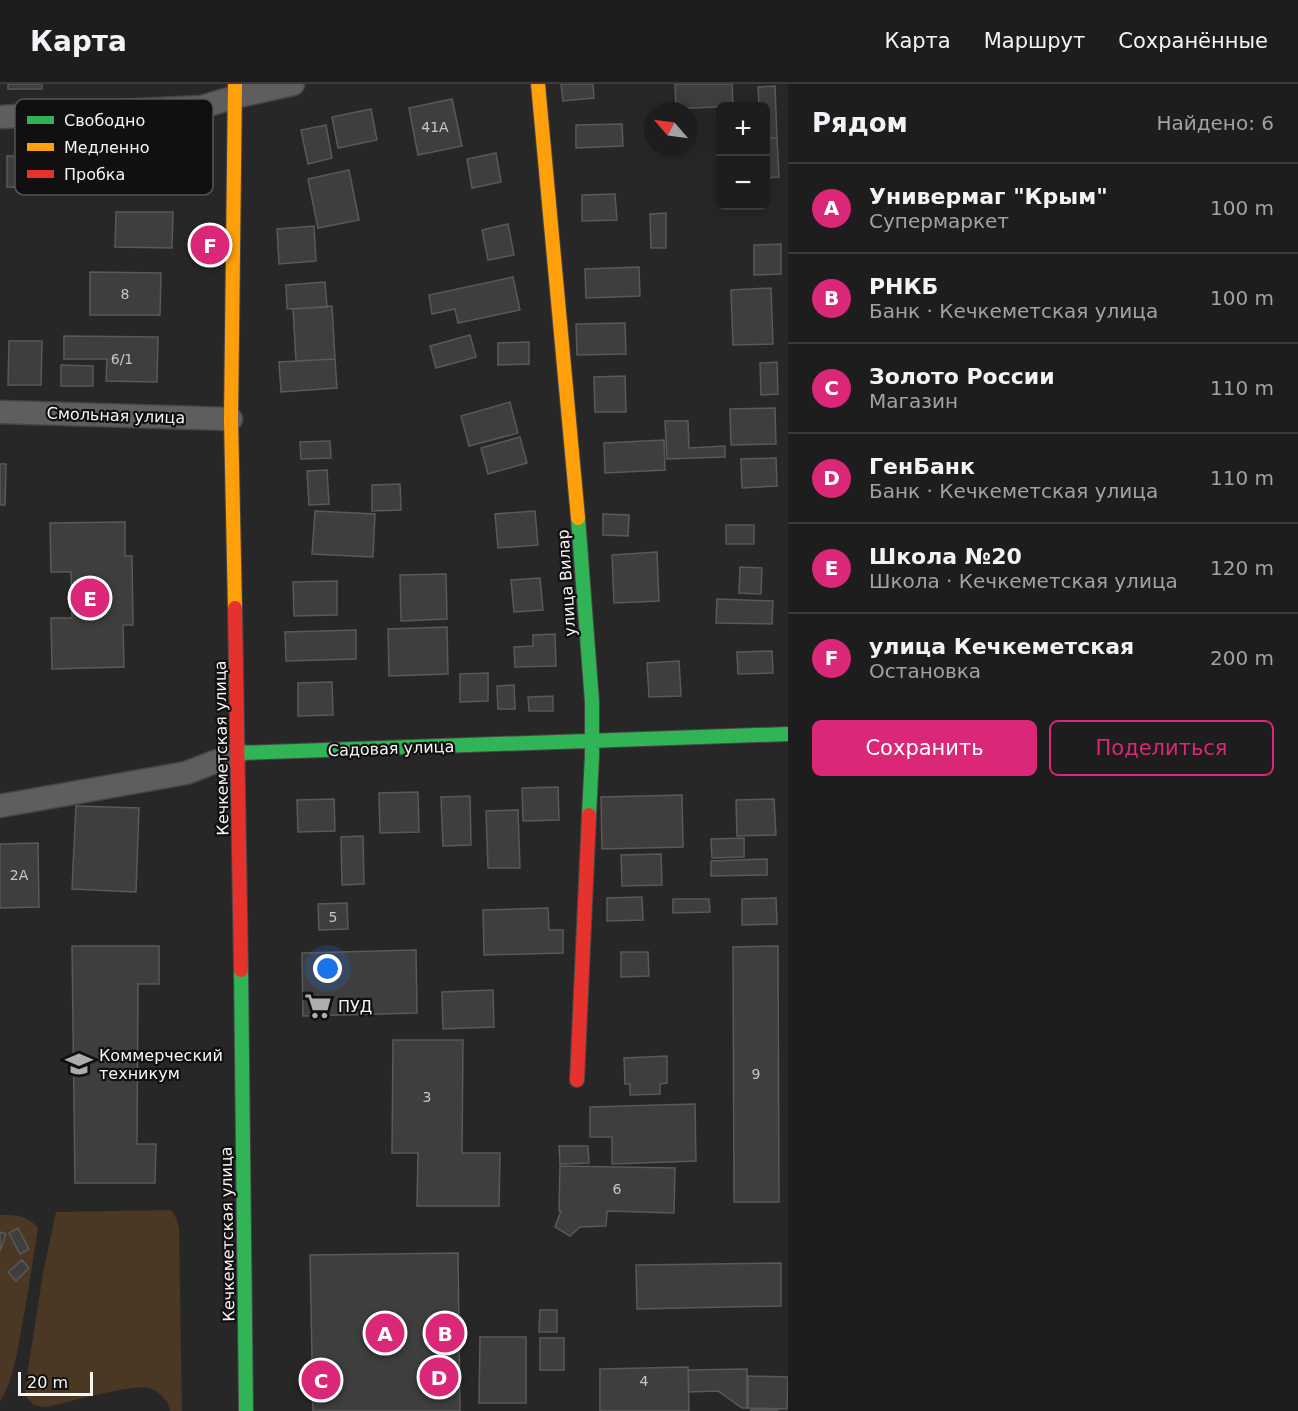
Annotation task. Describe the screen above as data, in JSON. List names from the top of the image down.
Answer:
{
  "streets": {
    "main road": ["улица Вилар", "Кечкеметская улица", "Садовая улица"],
    "street": ["Смольная улица"]
  },
  "crossings": [
    ["Смольная улица", "Кечкеметская улица"],
    ["улица Вилар", "Садовая улица"],
    ["Кечкеметская улица", "Садовая улица"]
  ],
  "places": {
    "supermarket": ["ПУД"],
    "school or university": ["Коммерческий техникум"]
  },
  "house_numbers": [
    "41А",
    "8",
    "6/1",
    "2А",
    "5",
    "9",
    "3",
    "6",
    "4"
  ],
  "legend": ["Свободно", "Медленно", "Пробка"],
  "scale_bar": "20 m",
  "north": "top left",
  "page": {
    "header": "Карта",
    "nav": ["Карта", "Маршрут", "Сохранённые"],
    "heading": ["Рядом", "Найдено: 6"],
    "map_buttons": ["+", "−"],
    "list": [
      {
        "mark": "A",
        "name": "Универмаг \"Крым\"",
        "note": "Супермаркет",
        "value": "100 m"
      },
      {
        "mark": "B",
        "name": "РНКБ",
        "note": "Банк · Кечкеметская улица",
        "value": "100 m"
      },
      {
        "mark": "C",
        "name": "Золото России",
        "note": "Магазин",
        "value": "110 m"
      },
      {
        "mark": "D",
        "name": "ГенБанк",
        "note": "Банк · Кечкеметская улица",
        "value": "110 m"
      },
      {
        "mark": "E",
        "name": "Школа №20",
        "note": "Школа · Кечкеметская улица",
        "value": "120 m"
      },
      {
        "mark": "F",
        "name": "улица Кечкеметская",
        "note": "Остановка",
        "value": "200 m"
      }
    ],
    "pins": [
      "F",
      "E",
      "A",
      "B",
      "D",
      "C"
    ],
    "buttons": ["Сохранить", "Поделиться"],
    "scale": "20 m"
  }
}
